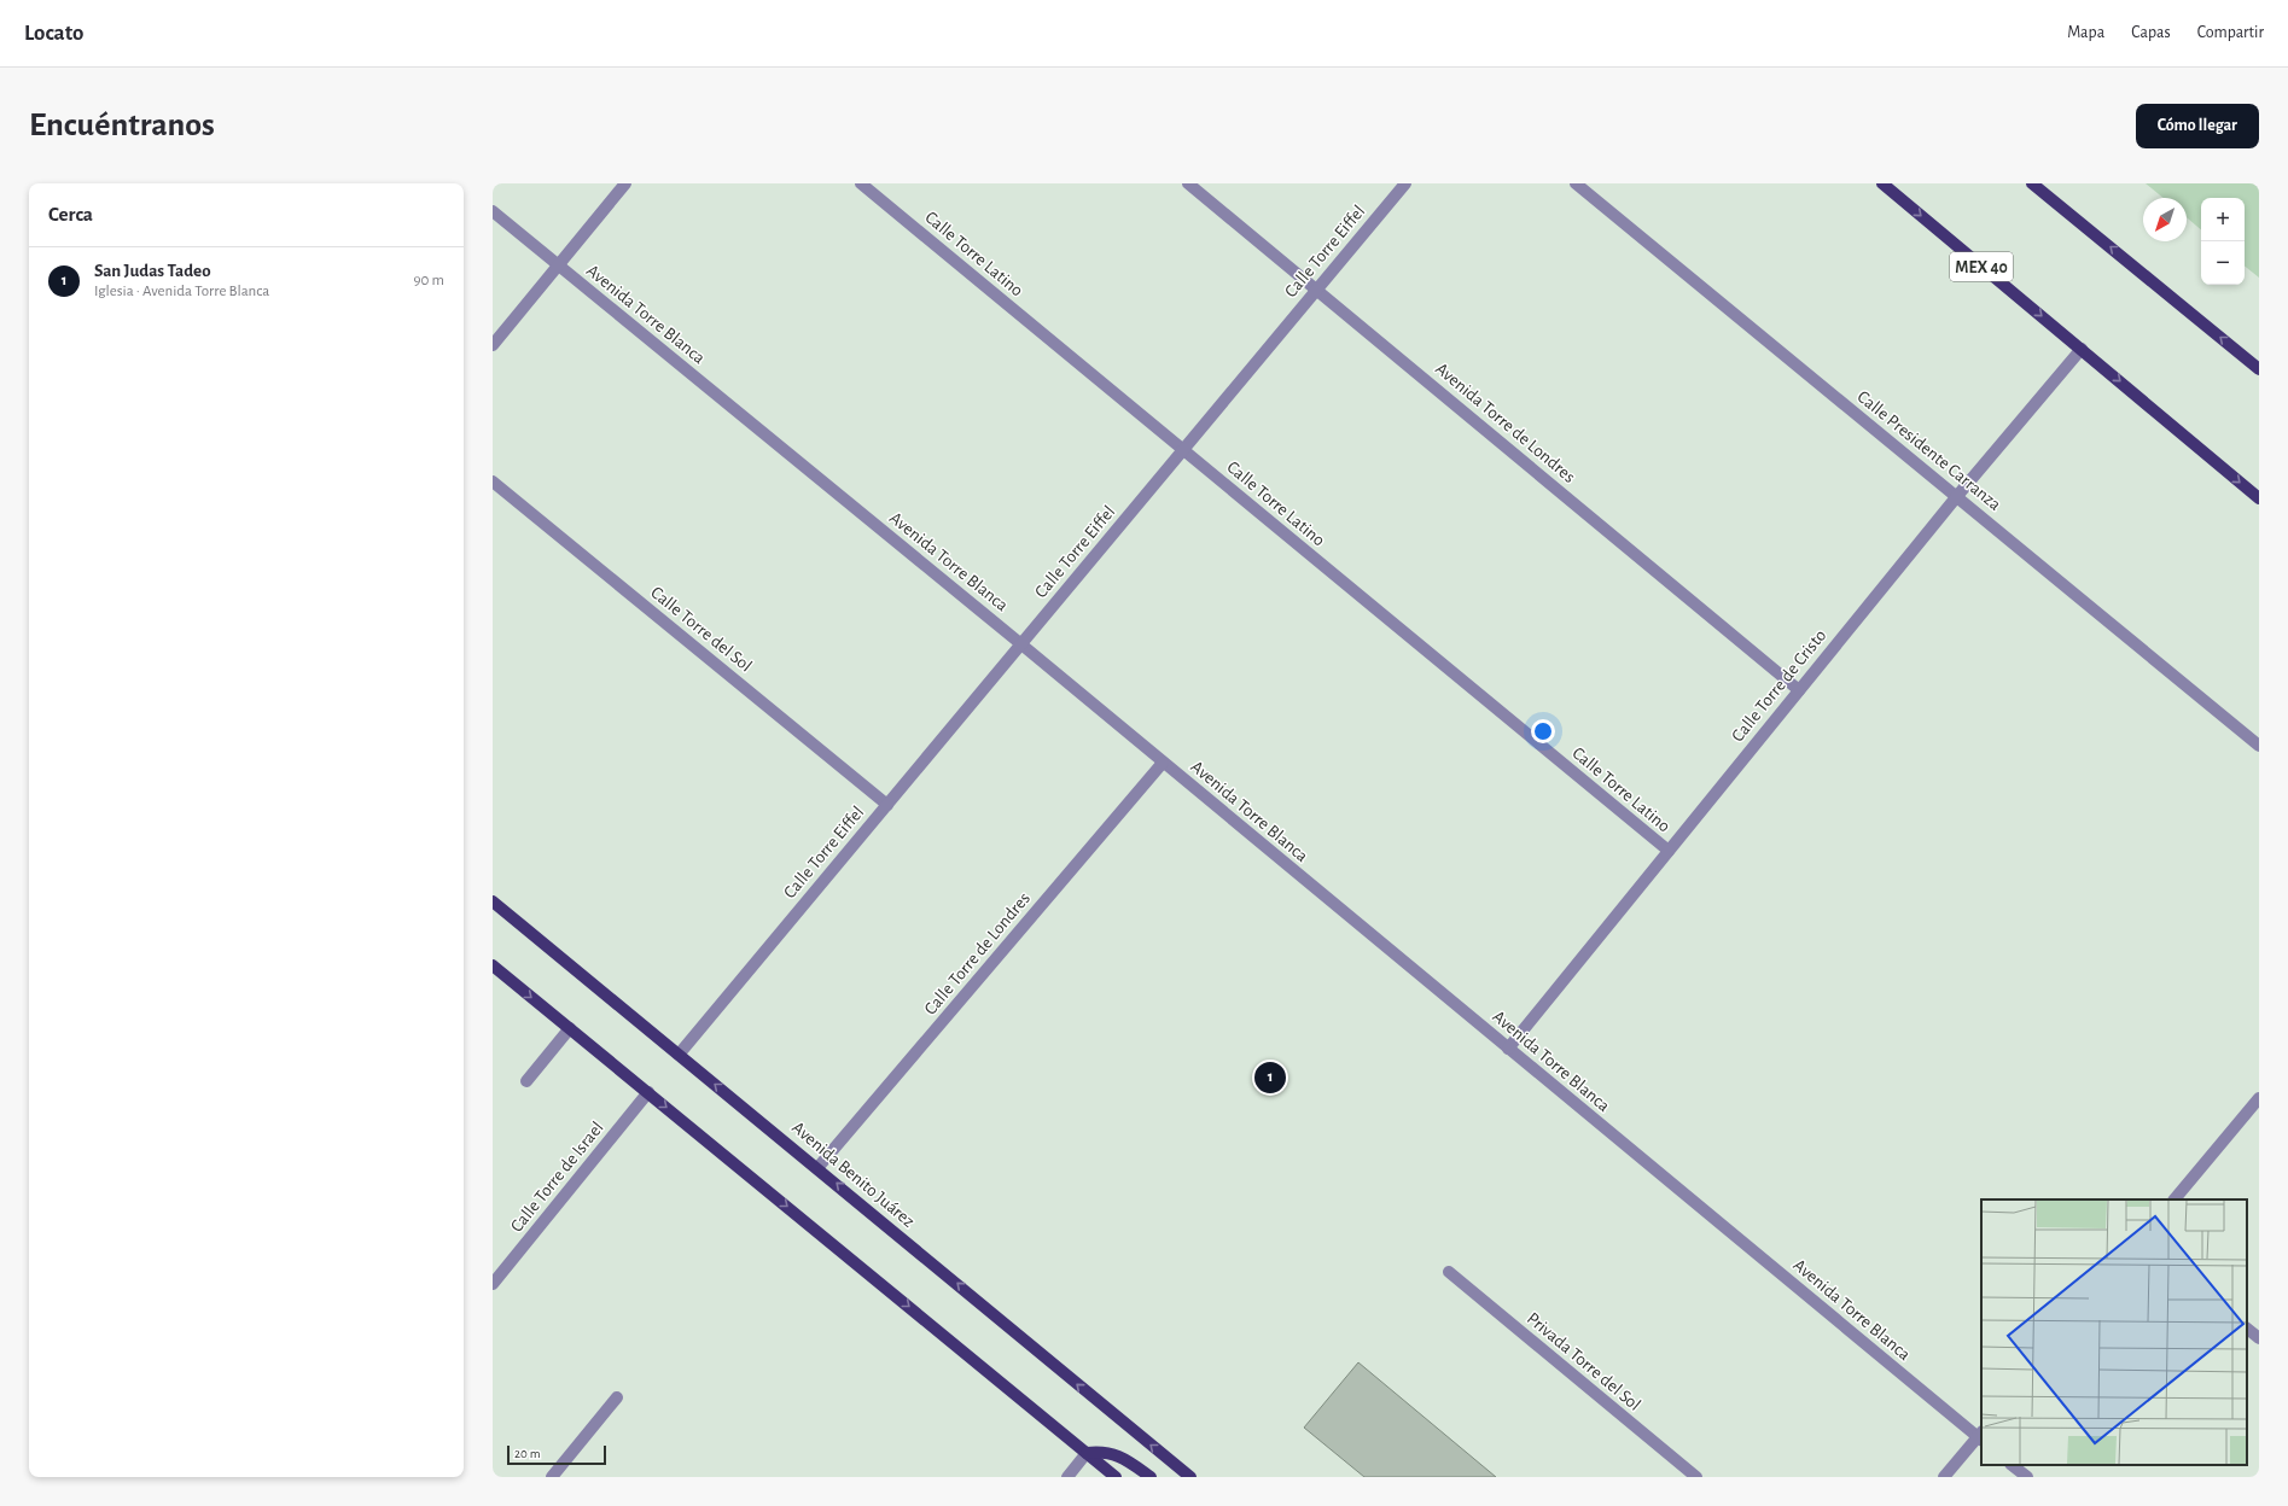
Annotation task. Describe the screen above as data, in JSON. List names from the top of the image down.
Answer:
{
  "streets": {
    "main road": ["MEX 40", "Avenida Benito Juárez"],
    "street": [
      "Calle Torre Eiffel",
      "Calle Torre Latino",
      "Avenida Torre Blanca",
      "Avenida Torre de Londres",
      "Calle Presidente Carranza",
      "Calle Torre del Sol",
      "Calle Torre de Cristo",
      "Calle Torre de Londres",
      "Calle Torre de Israel",
      "Privada Torre del Sol"
    ]
  },
  "crossings": [
    ["Calle Torre Eiffel", "Calle Torre Latino"],
    ["Calle Torre Eiffel", "Avenida Torre Blanca"],
    ["Calle Torre Eiffel", "Avenida Torre de Londres"],
    ["Calle Torre Eiffel", "Calle Torre del Sol"],
    ["Calle Torre Eiffel", "Avenida Benito Juárez"],
    ["Calle Torre Latino", "Calle Torre de Cristo"],
    ["MEX 40", "Calle Torre de Cristo"],
    ["Avenida Torre Blanca", "Calle Torre de Cristo"],
    ["Avenida Torre Blanca", "Calle Torre de Londres"],
    ["Avenida Torre de Londres", "Calle Torre de Cristo"],
    ["Calle Presidente Carranza", "Calle Torre de Cristo"],
    ["Calle Torre de Londres", "Avenida Benito Juárez"]
  ],
  "scale_bar": "20 m",
  "north": "bottom left",
  "page": {
    "header": "Locato",
    "nav": ["Mapa", "Capas", "Compartir"],
    "buttons": "Cómo llegar",
    "title": "Encuéntranos",
    "heading": "Cerca",
    "map_buttons": ["+", "−"],
    "list": [
      {
        "mark": "1",
        "name": "San Judas Tadeo",
        "note": "Iglesia · Avenida Torre Blanca",
        "value": "90 m"
      }
    ],
    "pins": "1",
    "scale": "20 m"
  }
}
